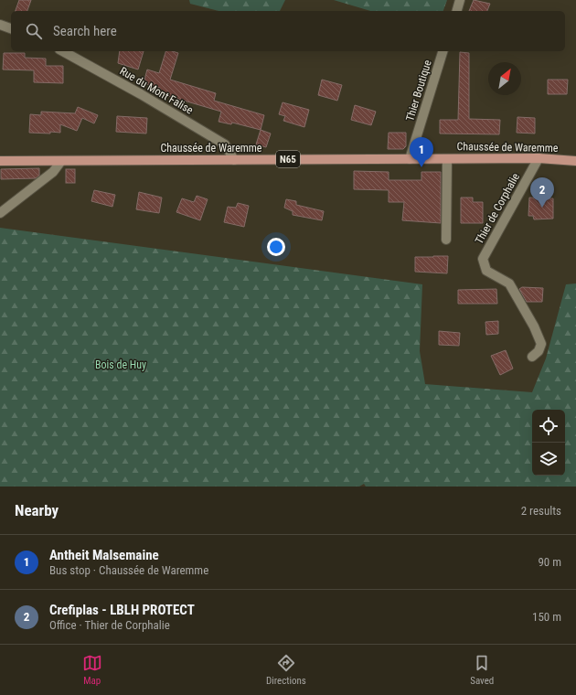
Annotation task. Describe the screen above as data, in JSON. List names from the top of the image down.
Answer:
{
  "streets": {
    "main road": ["Chaussée de Waremme", "N65"],
    "street": ["Rue du Mont Falise", "Thier Boutique", "Thier de Corphalie"]
  },
  "crossings": [
    ["Rue du Mont Falise", "Chaussée de Waremme"],
    ["Thier Boutique", "Chaussée de Waremme"],
    ["Chaussée de Waremme", "Thier de Corphalie"]
  ],
  "parks": ["Bois de Huy"],
  "north": "top right",
  "page": {
    "search": "Search here",
    "pins": ["1", "2"],
    "heading": ["Nearby", "2 results"],
    "list": [
      {
        "mark": "1",
        "name": "Antheit Malsemaine",
        "note": "Bus stop · Chaussée de Waremme",
        "value": "90 m"
      },
      {
        "mark": "2",
        "name": "Crefiplas - LBLH PROTECT",
        "note": "Office · Thier de Corphalie",
        "value": "150 m"
      }
    ],
    "nav": ["Map", "Directions", "Saved"]
  }
}
